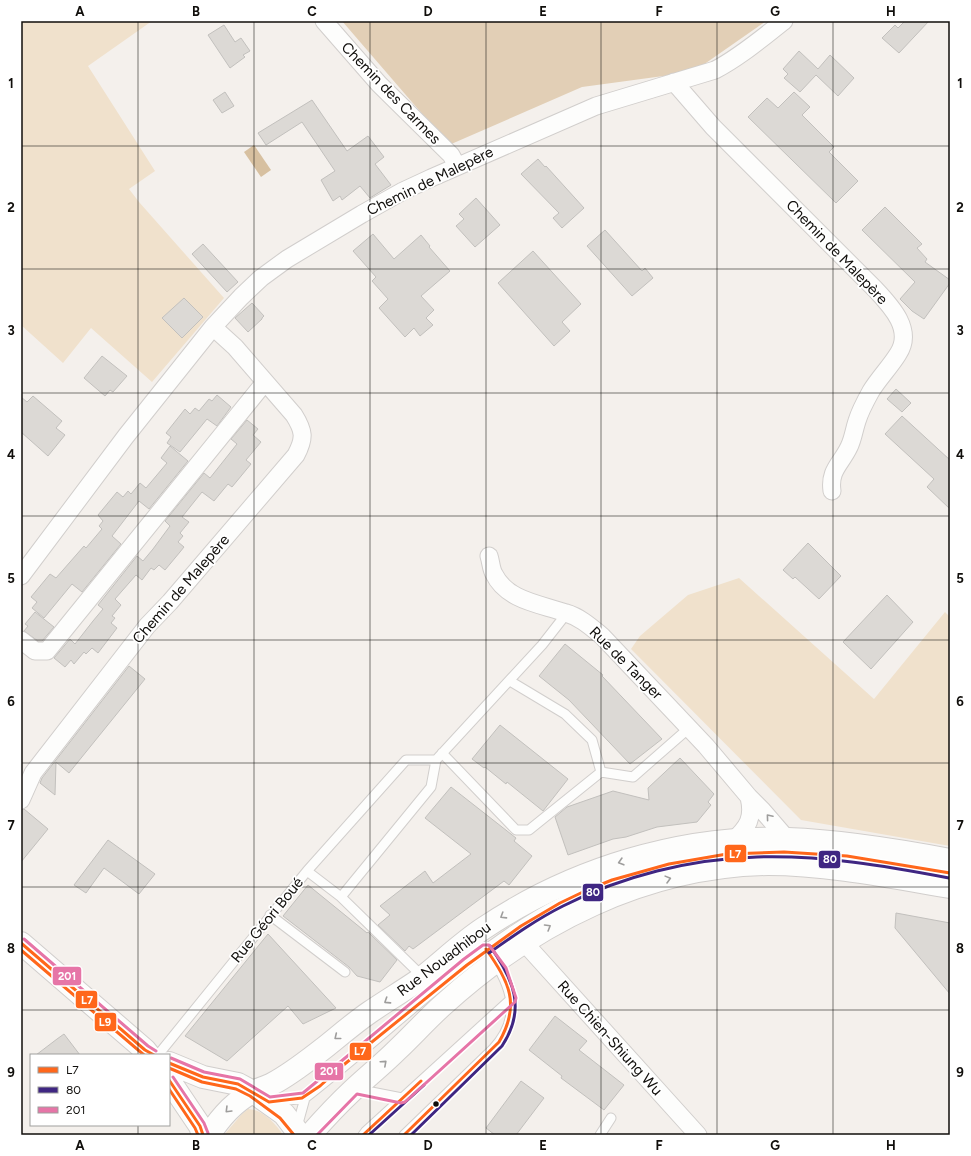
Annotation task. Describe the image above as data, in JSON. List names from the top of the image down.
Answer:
{
  "streets": {
    "street": [
      "Chemin des Carmes",
      "Chemin de Malepère",
      "Rue de Tanger",
      "Rue Nouadhibou",
      "Rue Chien-Shiung Wu"
    ],
    "lane": ["Rue Géori Boué"]
  },
  "crossings": [
    ["Chemin des Carmes", "Chemin de Malepère"],
    ["Rue de Tanger", "Rue Nouadhibou"],
    ["Rue Géori Boué", "Rue Nouadhibou"],
    ["Rue Nouadhibou", "Rue Chien-Shiung Wu"]
  ],
  "lines": [
    "transit line L7",
    "transit line 80",
    "transit line 201",
    "transit line L9"
  ],
  "legend": ["L7", "80", "201"],
  "grid": {
    "columns": [
      "A",
      "B",
      "C",
      "D",
      "E",
      "F",
      "G",
      "H"
    ],
    "rows": [
      "1",
      "2",
      "3",
      "4",
      "5",
      "6",
      "7",
      "8",
      "9"
    ]
  }
}
